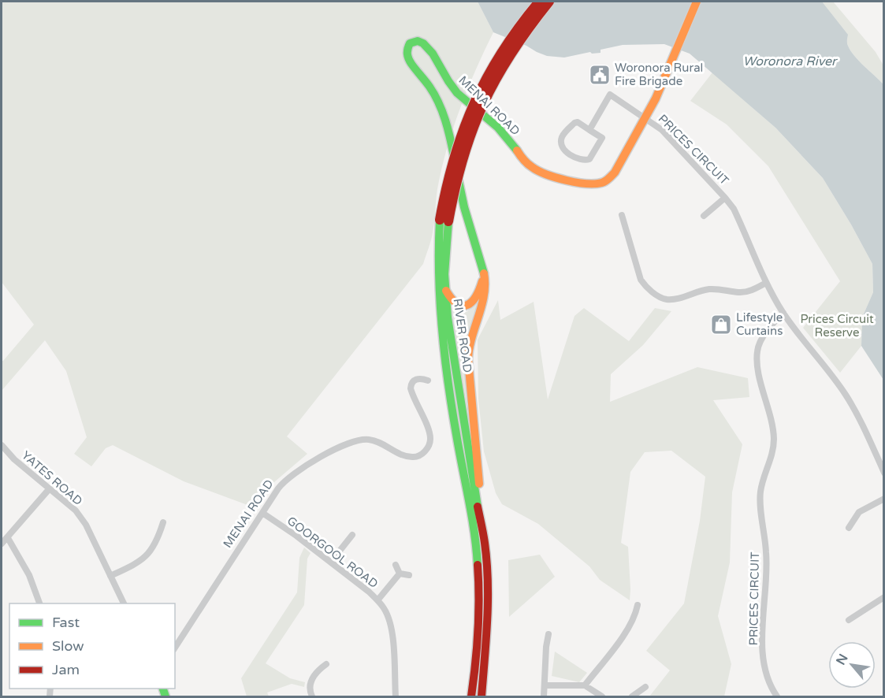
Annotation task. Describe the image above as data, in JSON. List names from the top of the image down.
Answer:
{
  "streets": {
    "main road": ["MENAI ROAD", "RIVER ROAD"],
    "street": ["PRICES CIRCUIT", "YATES ROAD", "GOORGOOL ROAD"]
  },
  "crossings": [
    ["MENAI ROAD", "PRICES CIRCUIT"],
    ["MENAI ROAD", "GOORGOOL ROAD"]
  ],
  "water": ["Woronora River"],
  "parks": ["Prices Circuit Reserve"],
  "places": {
    "public building": ["Woronora Rural Fire Brigade"],
    "shop": ["Lifestyle Curtains"]
  },
  "legend": ["Fast", "Slow", "Jam"],
  "north": "top left"
}
